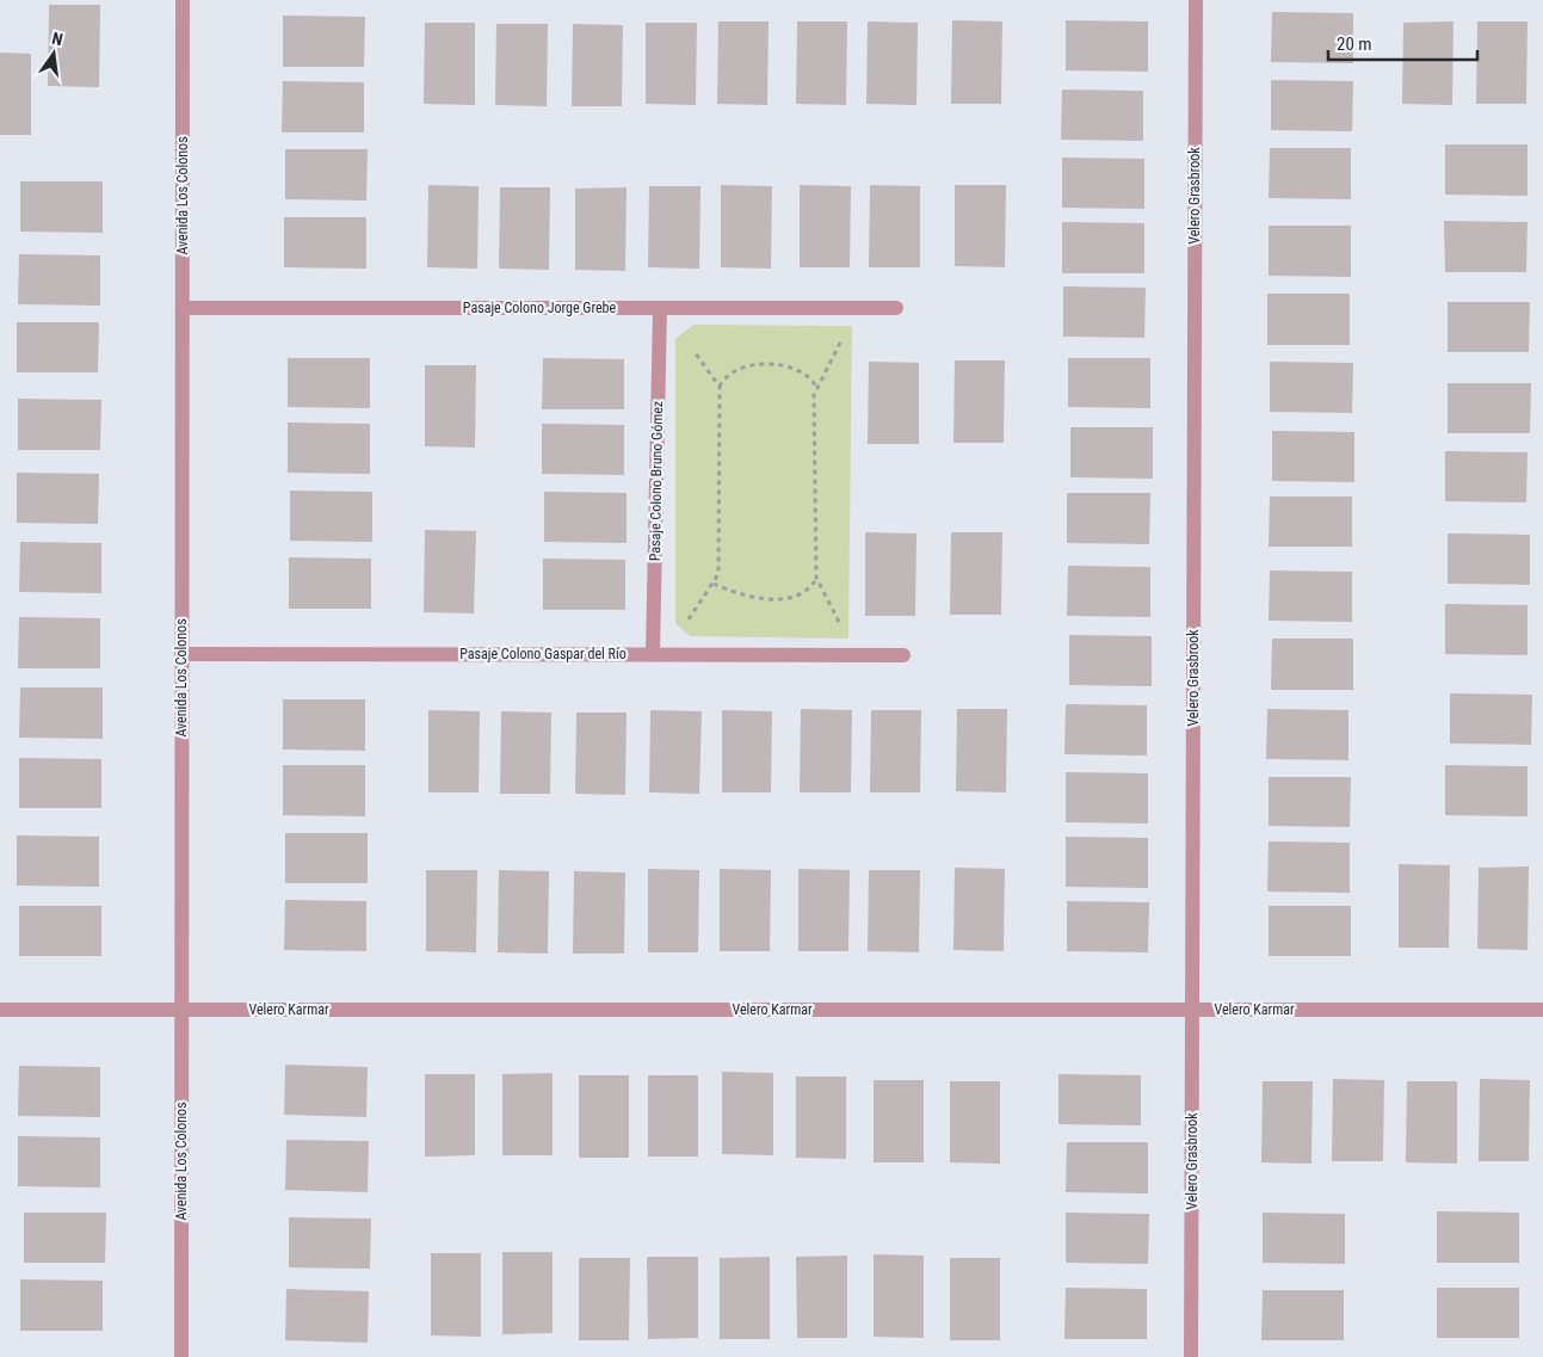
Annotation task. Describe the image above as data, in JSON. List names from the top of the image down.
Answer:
{
  "streets": {
    "street": [
      "Avenida Los Colonos",
      "Velero Grasbrook",
      "Pasaje Colono Jorge Grebe",
      "Pasaje Colono Bruno Gómez",
      "Pasaje Colono Gaspar del Río",
      "Velero Karmar"
    ]
  },
  "crossings": [
    ["Avenida Los Colonos", "Pasaje Colono Jorge Grebe"],
    ["Avenida Los Colonos", "Pasaje Colono Gaspar del Río"],
    ["Avenida Los Colonos", "Velero Karmar"],
    ["Velero Grasbrook", "Velero Karmar"],
    ["Pasaje Colono Jorge Grebe", "Pasaje Colono Bruno Gómez"],
    ["Pasaje Colono Bruno Gómez", "Pasaje Colono Gaspar del Río"]
  ],
  "scale_bar": "20 m",
  "north": "top"
}
